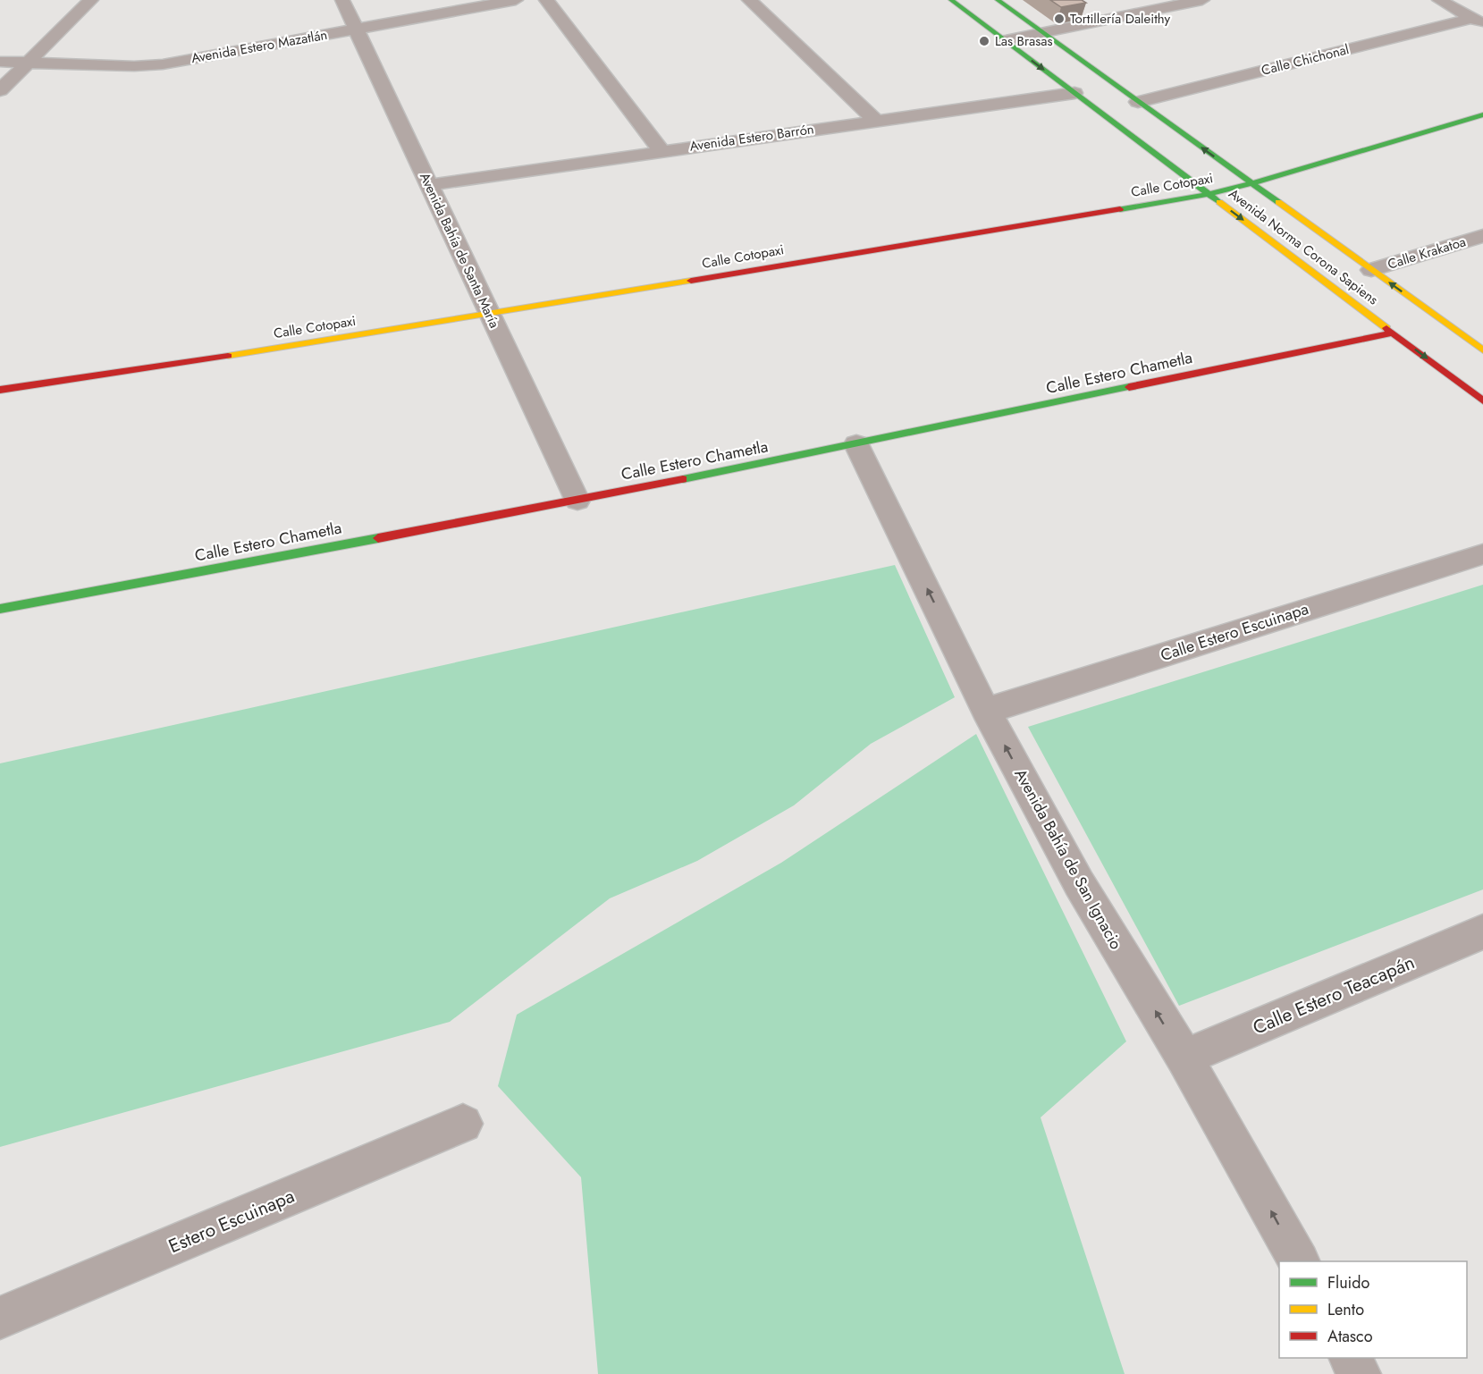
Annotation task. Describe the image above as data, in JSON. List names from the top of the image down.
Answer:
{
  "streets": {
    "street": [
      "Avenida Estero Mazatlán",
      "Calle Chichonal",
      "Avenida Estero Barrón",
      "Calle Cotopaxi",
      "Avenida Norma Corona Sapiens",
      "Avenida Bahía de Santa María",
      "Calle Krakatoa",
      "Calle Estero Chametla",
      "Calle Estero Escuinapa",
      "Avenida Bahía de San Ignacio",
      "Calle Estero Teacapán",
      "Estero Escuinapa"
    ]
  },
  "crossings": [
    ["Avenida Estero Mazatlán", "Avenida Bahía de Santa María"],
    ["Calle Chichonal", "Avenida Norma Corona Sapiens"],
    ["Avenida Estero Barrón", "Avenida Norma Corona Sapiens"],
    ["Avenida Estero Barrón", "Avenida Bahía de Santa María"],
    ["Calle Cotopaxi", "Avenida Norma Corona Sapiens"],
    ["Calle Cotopaxi", "Avenida Bahía de Santa María"],
    ["Avenida Norma Corona Sapiens", "Calle Krakatoa"],
    ["Avenida Norma Corona Sapiens", "Calle Estero Chametla"],
    ["Avenida Bahía de Santa María", "Calle Estero Chametla"],
    ["Calle Estero Chametla", "Avenida Bahía de San Ignacio"],
    ["Calle Estero Escuinapa", "Avenida Bahía de San Ignacio"],
    ["Avenida Bahía de San Ignacio", "Calle Estero Teacapán"]
  ],
  "one_way": ["Avenida Bahía de San Ignacio"],
  "places": ["Tortillería Daleithy", "Las Brasas"],
  "legend": ["Fluido", "Lento", "Atasco"]
}
